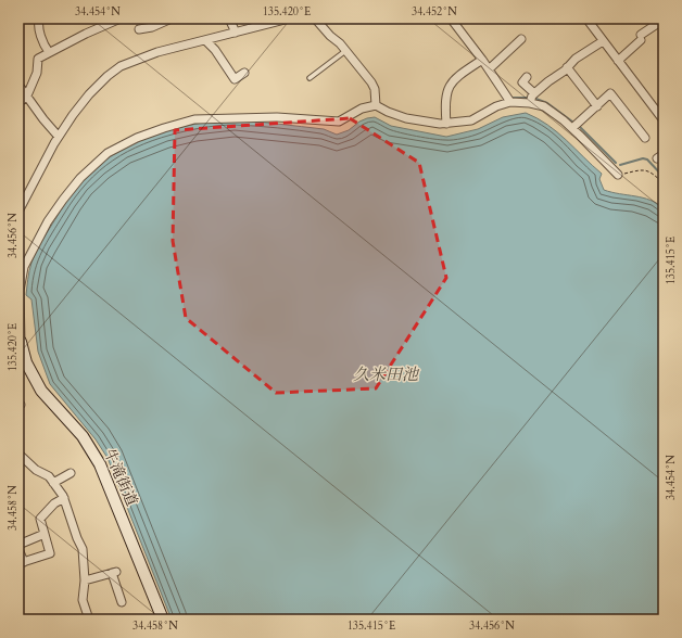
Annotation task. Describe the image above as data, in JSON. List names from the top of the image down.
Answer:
{
  "streets": {
    "street": ["牛滝街道"]
  },
  "water": ["久米田池"],
  "coordinates": [
    "34.454°N",
    "135.420°E",
    "34.452°N",
    "34.456°N",
    "135.415°E",
    "34.458°N"
  ]
}
